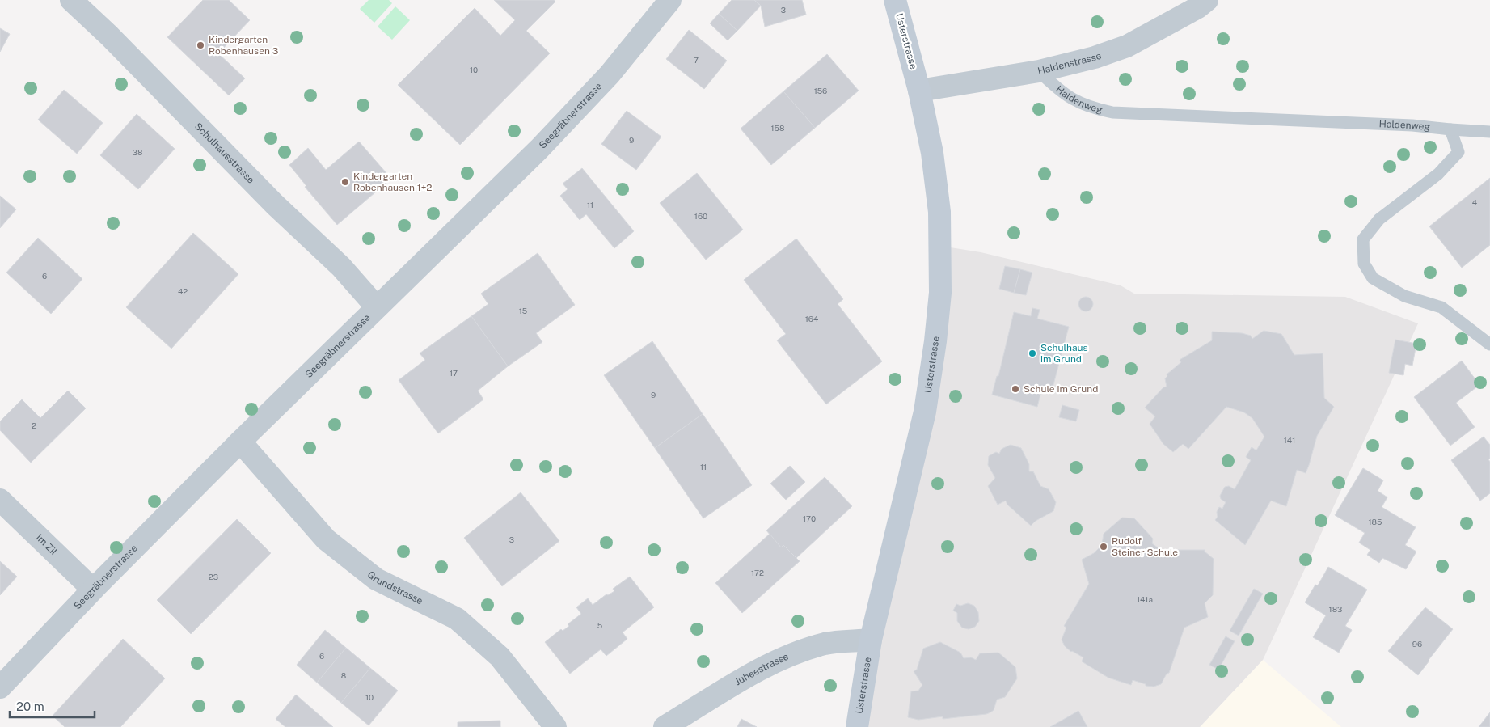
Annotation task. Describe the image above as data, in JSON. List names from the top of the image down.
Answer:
{
  "streets": {
    "main road": ["Usterstrasse"],
    "street": [
      "Haldenstrasse",
      "Seegräbnerstrasse",
      "Schulhausstrasse",
      "Im Zil",
      "Grundstrasse",
      "Juheestrasse"
    ],
    "lane": ["Haldenweg"]
  },
  "crossings": [
    ["Usterstrasse", "Haldenstrasse"],
    ["Usterstrasse", "Juheestrasse"],
    ["Haldenstrasse", "Haldenweg"],
    ["Seegräbnerstrasse", "Schulhausstrasse"],
    ["Seegräbnerstrasse", "Im Zil"],
    ["Seegräbnerstrasse", "Grundstrasse"]
  ],
  "places": [
    "Kindergarten Robenhausen 3",
    "Kindergarten Robenhausen 1+2",
    "Schulhaus im Grund",
    "Schule im Grund",
    "Rudolf Steiner Schule"
  ],
  "house_numbers": [
    "3",
    "7",
    "10",
    "156",
    "158",
    "9",
    "38",
    "4",
    "11",
    "160",
    "6",
    "42",
    "15",
    "164",
    "17",
    "9",
    "2",
    "141",
    "11",
    "170",
    "185",
    "3",
    "172",
    "23",
    "141a",
    "183",
    "5",
    "96",
    "6",
    "8",
    "10"
  ],
  "scale_bar": "20 m"
}
